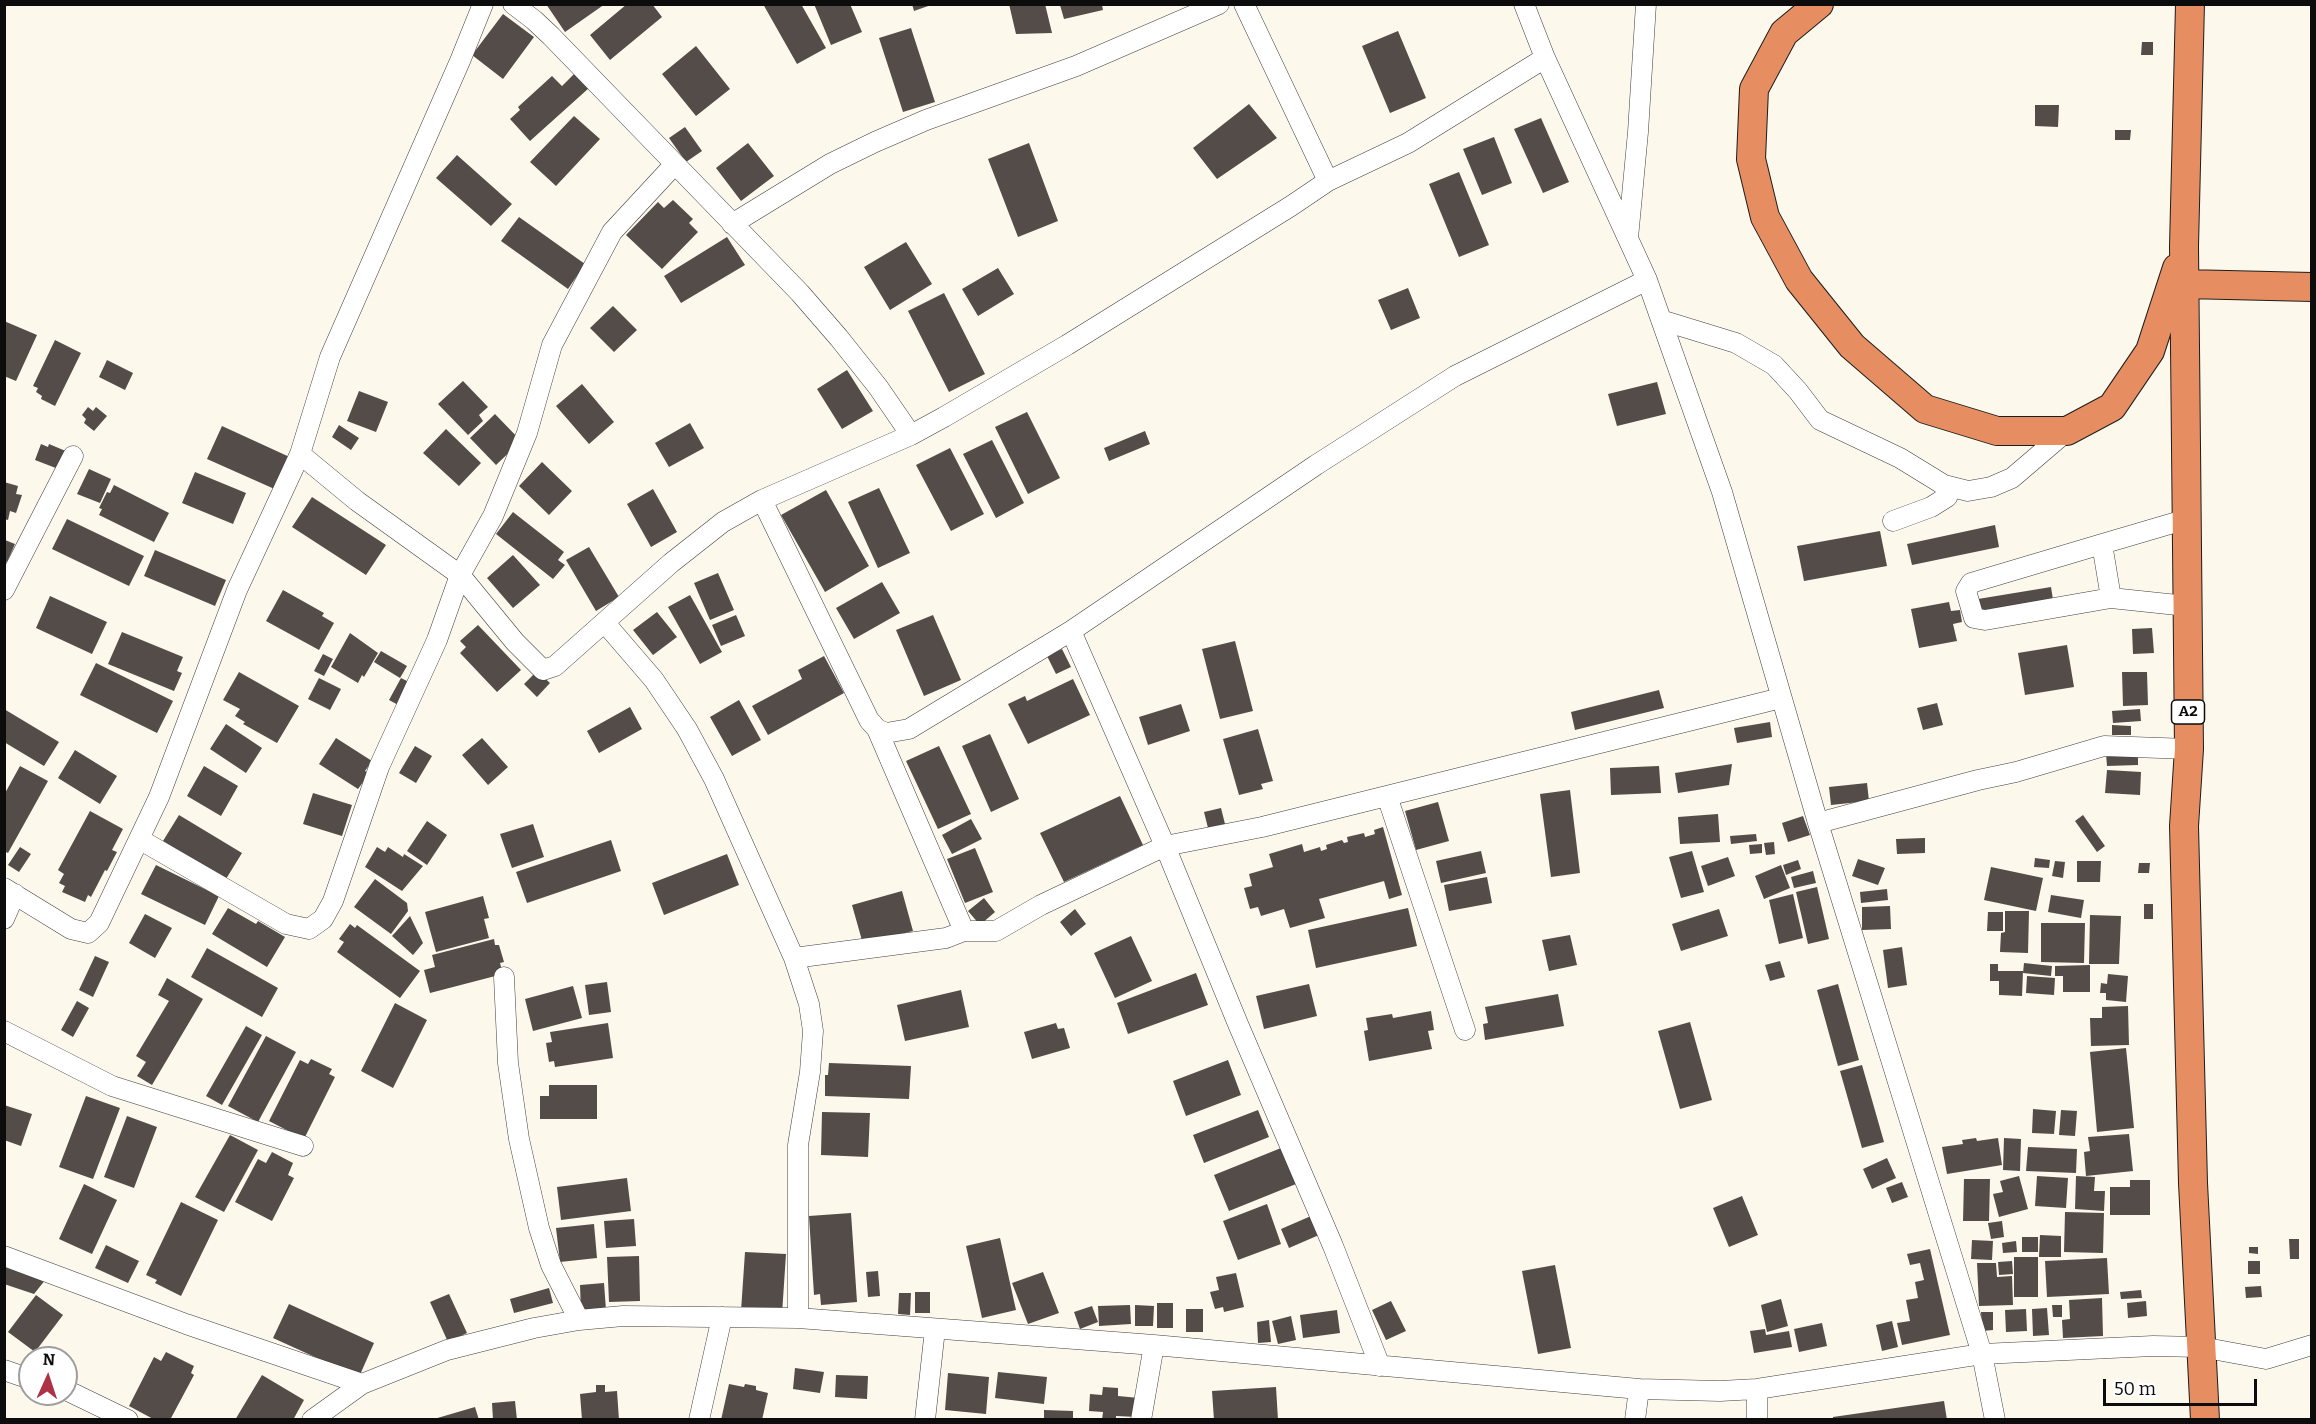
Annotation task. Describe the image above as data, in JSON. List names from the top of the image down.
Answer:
{
  "streets": {
    "highway": ["A2"]
  },
  "scale_bar": "50 m",
  "north": "top"
}
